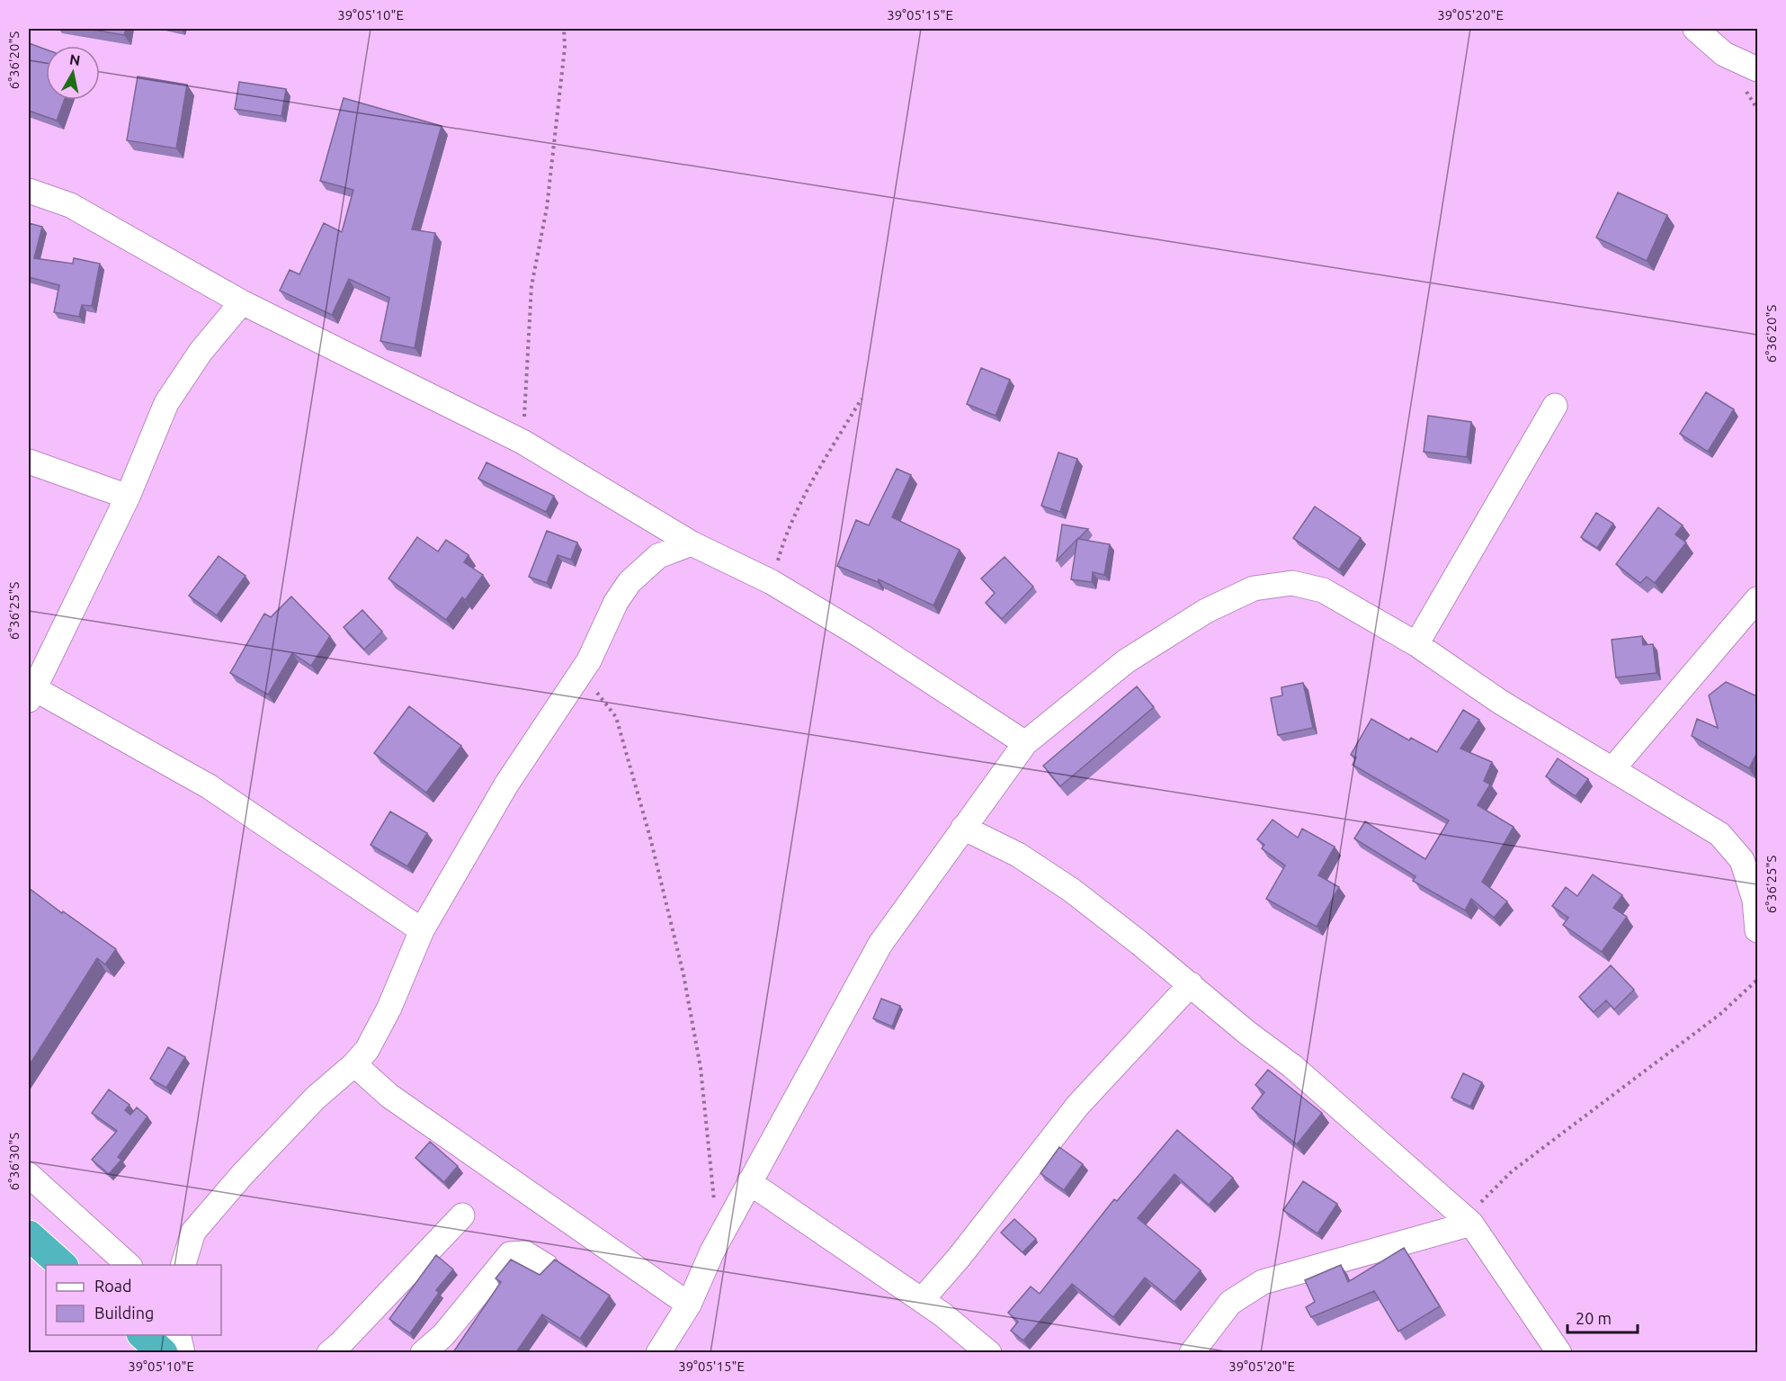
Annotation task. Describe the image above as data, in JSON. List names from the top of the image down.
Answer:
{
  "legend": ["Road", "Building"],
  "scale_bar": "20 m",
  "north": "top",
  "coordinates": [
    "39°05'10\"E",
    "39°05'15\"E",
    "39°05'20\"E",
    "6°36'20\"S",
    "6°36'25\"S",
    "6°36'30\"S"
  ]
}
